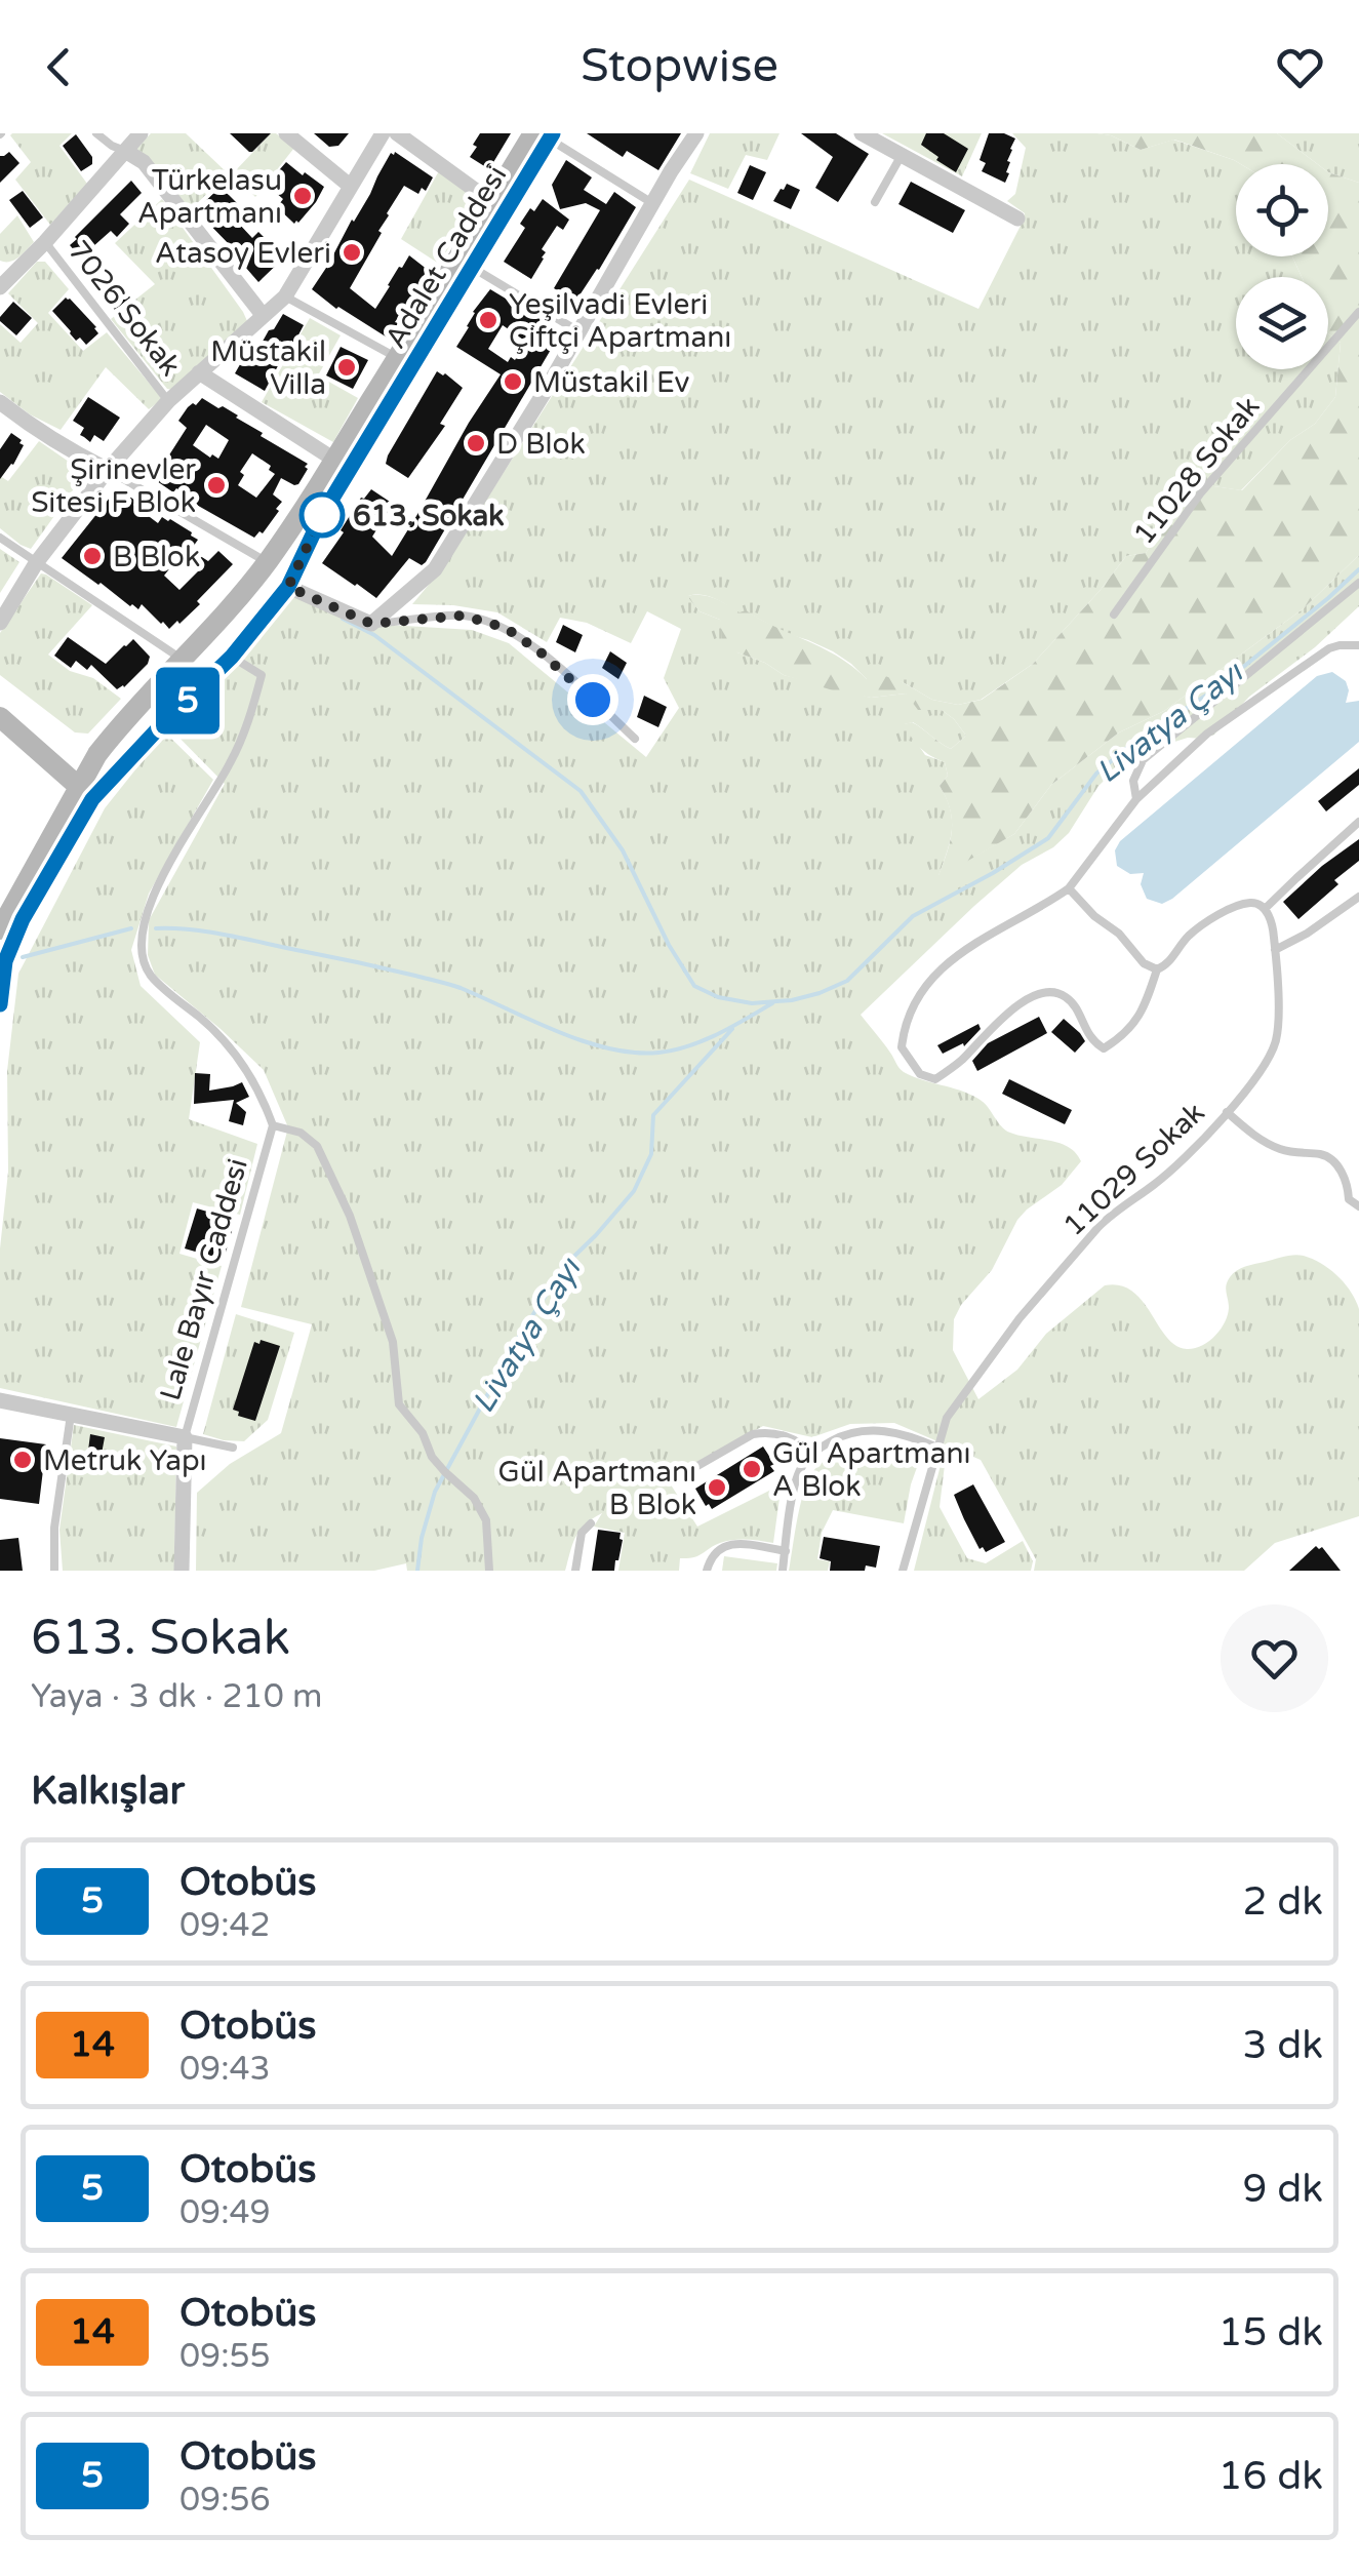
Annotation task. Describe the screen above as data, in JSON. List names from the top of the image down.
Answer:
{
  "streets": {
    "street": ["Adalet Caddesi", "Lale Bayır Caddesi"],
    "lane": ["7026 Sokak", "11028 Sokak", "11029 Sokak"]
  },
  "water": ["Livatya Çayı"],
  "places": [
    "Türkelasu Apartmanı",
    "Atasoy Evleri",
    "Yeşilvadi Evleri Çiftçi Apartmanı",
    "Müstakil Villa",
    "Müstakil Ev",
    "D Blok",
    "Şirinevler Sitesi F Blok",
    "613. Sokak",
    "B Blok",
    "Metruk Yapı",
    "Gül Apartmanı A Blok",
    "Gül Apartmanı B Blok"
  ],
  "lines": ["bus line 5"],
  "page": {
    "header": "Stopwise",
    "on_map": "5",
    "heading": [
      ["613. Sokak", "Yaya · 3 dk · 210 m"],
      "Kalkışlar"
    ],
    "list": [
      {
        "mark": "5",
        "name": "Otobüs",
        "note": "09:42",
        "value": "2 dk"
      },
      {
        "mark": "14",
        "name": "Otobüs",
        "note": "09:43",
        "value": "3 dk"
      },
      {
        "mark": "5",
        "name": "Otobüs",
        "note": "09:49",
        "value": "9 dk"
      },
      {
        "mark": "14",
        "name": "Otobüs",
        "note": "09:55",
        "value": "15 dk"
      },
      {
        "mark": "5",
        "name": "Otobüs",
        "note": "09:56",
        "value": "16 dk"
      }
    ]
  }
}
